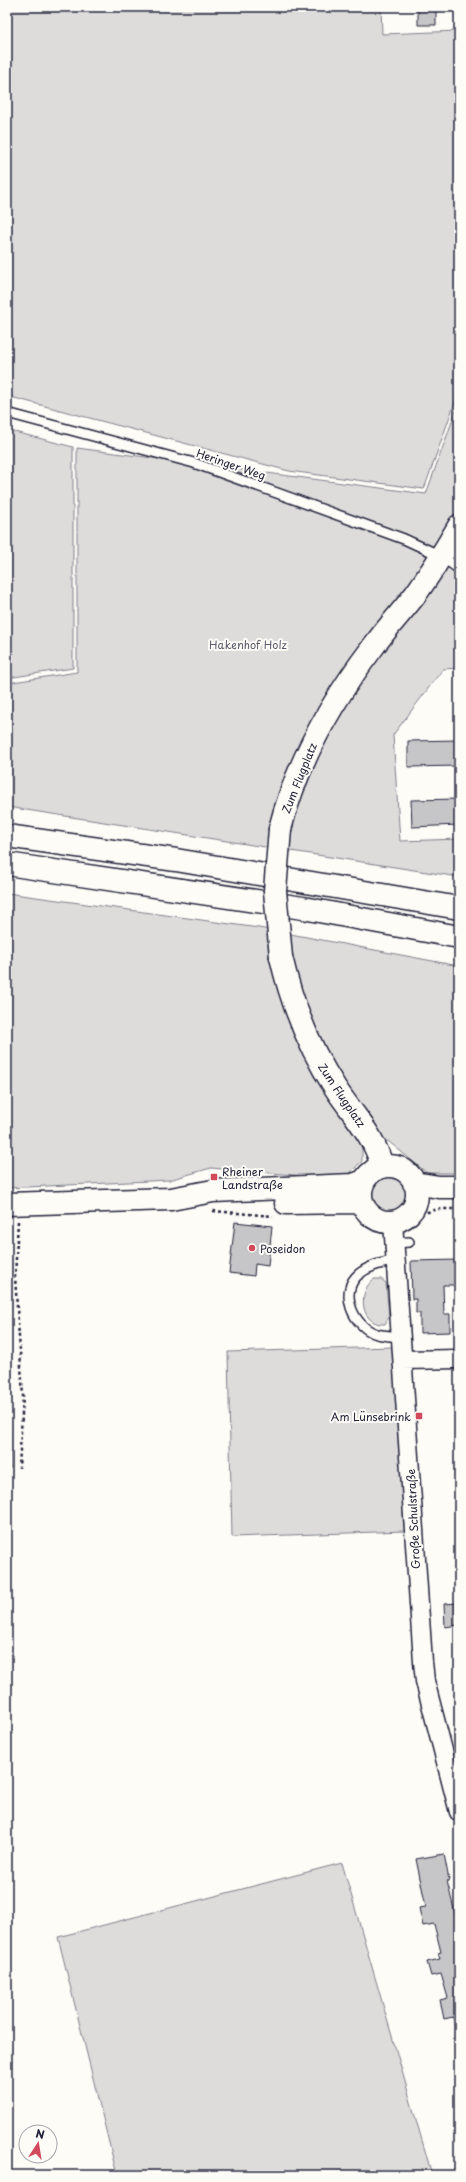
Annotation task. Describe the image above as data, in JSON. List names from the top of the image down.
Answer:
{
  "streets": {
    "main road": ["Zum Flugplatz"],
    "street": ["Große Schulstraße"],
    "lane": ["Heringer Weg"]
  },
  "crossings": [
    ["Heringer Weg", "Zum Flugplatz"]
  ],
  "parks": ["Hakenhof Holz"],
  "places": {
    "transit": ["Rheiner Landstraße", "Am Lünsebrink"],
    "other": ["Poseidon"]
  },
  "north": "top"
}
